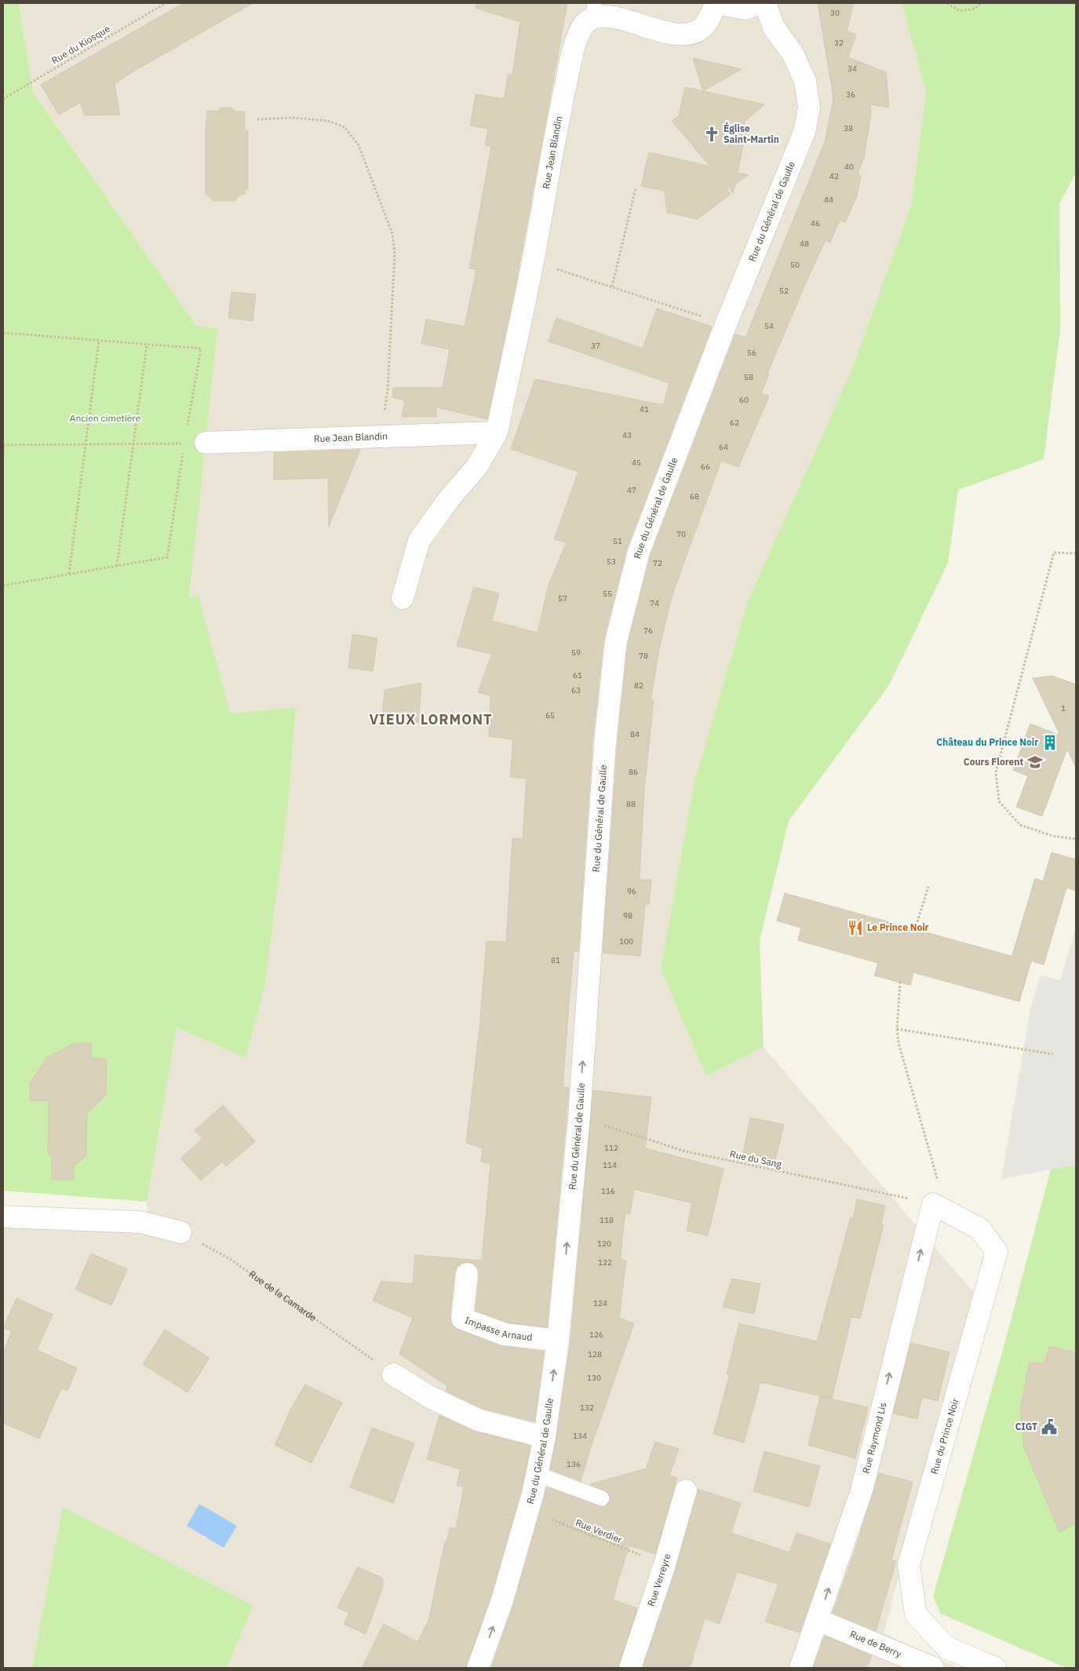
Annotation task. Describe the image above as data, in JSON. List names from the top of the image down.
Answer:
{
  "streets": {
    "street": [
      "Rue Jean Blandin",
      "Rue du Général de Gaulle",
      "Impasse Arnaud",
      "Rue du Prince Noir",
      "Rue Raymond Lis",
      "Rue Verreyre",
      "Rue de Berry"
    ],
    "path": [
      "Rue du Kiosque",
      "Rue du Sang",
      "Rue de la Camarde",
      "Rue Verdier"
    ]
  },
  "crossings": [
    ["Rue du Général de Gaulle", "Rue du Sang"],
    ["Rue du Général de Gaulle", "Impasse Arnaud"],
    ["Rue du Général de Gaulle", "Rue Verdier"],
    ["Rue du Sang", "Rue du Prince Noir"],
    ["Rue du Sang", "Rue Raymond Lis"],
    ["Rue du Prince Noir", "Rue Raymond Lis"],
    ["Rue Raymond Lis", "Rue de Berry"],
    ["Rue Verdier", "Rue Verreyre"]
  ],
  "one_way": ["Rue du Général de Gaulle", "Rue Raymond Lis"],
  "districts": ["VIEUX LORMONT"],
  "parks": ["Ancien cimetière"],
  "places": {
    "church": ["Église Saint-Martin"],
    "building": ["Château du Prince Noir"],
    "school or university": ["Cours Florent"],
    "restaurant": ["Le Prince Noir"],
    "public building": ["CIGT"]
  },
  "house_numbers": [
    "30",
    "32",
    "34",
    "36",
    "38",
    "40",
    "42",
    "44",
    "46",
    "48",
    "50",
    "52",
    "54",
    "37",
    "56",
    "58",
    "60",
    "41",
    "62",
    "43",
    "64",
    "45",
    "66",
    "47",
    "68",
    "70",
    "51",
    "53",
    "72",
    "55",
    "57",
    "74",
    "76",
    "59",
    "78",
    "61",
    "82",
    "63",
    "1",
    "65",
    "84",
    "86",
    "88",
    "96",
    "98",
    "100",
    "81",
    "112",
    "114",
    "116",
    "118",
    "120",
    "122",
    "124",
    "126",
    "128",
    "130",
    "132",
    "134",
    "136"
  ]
}
